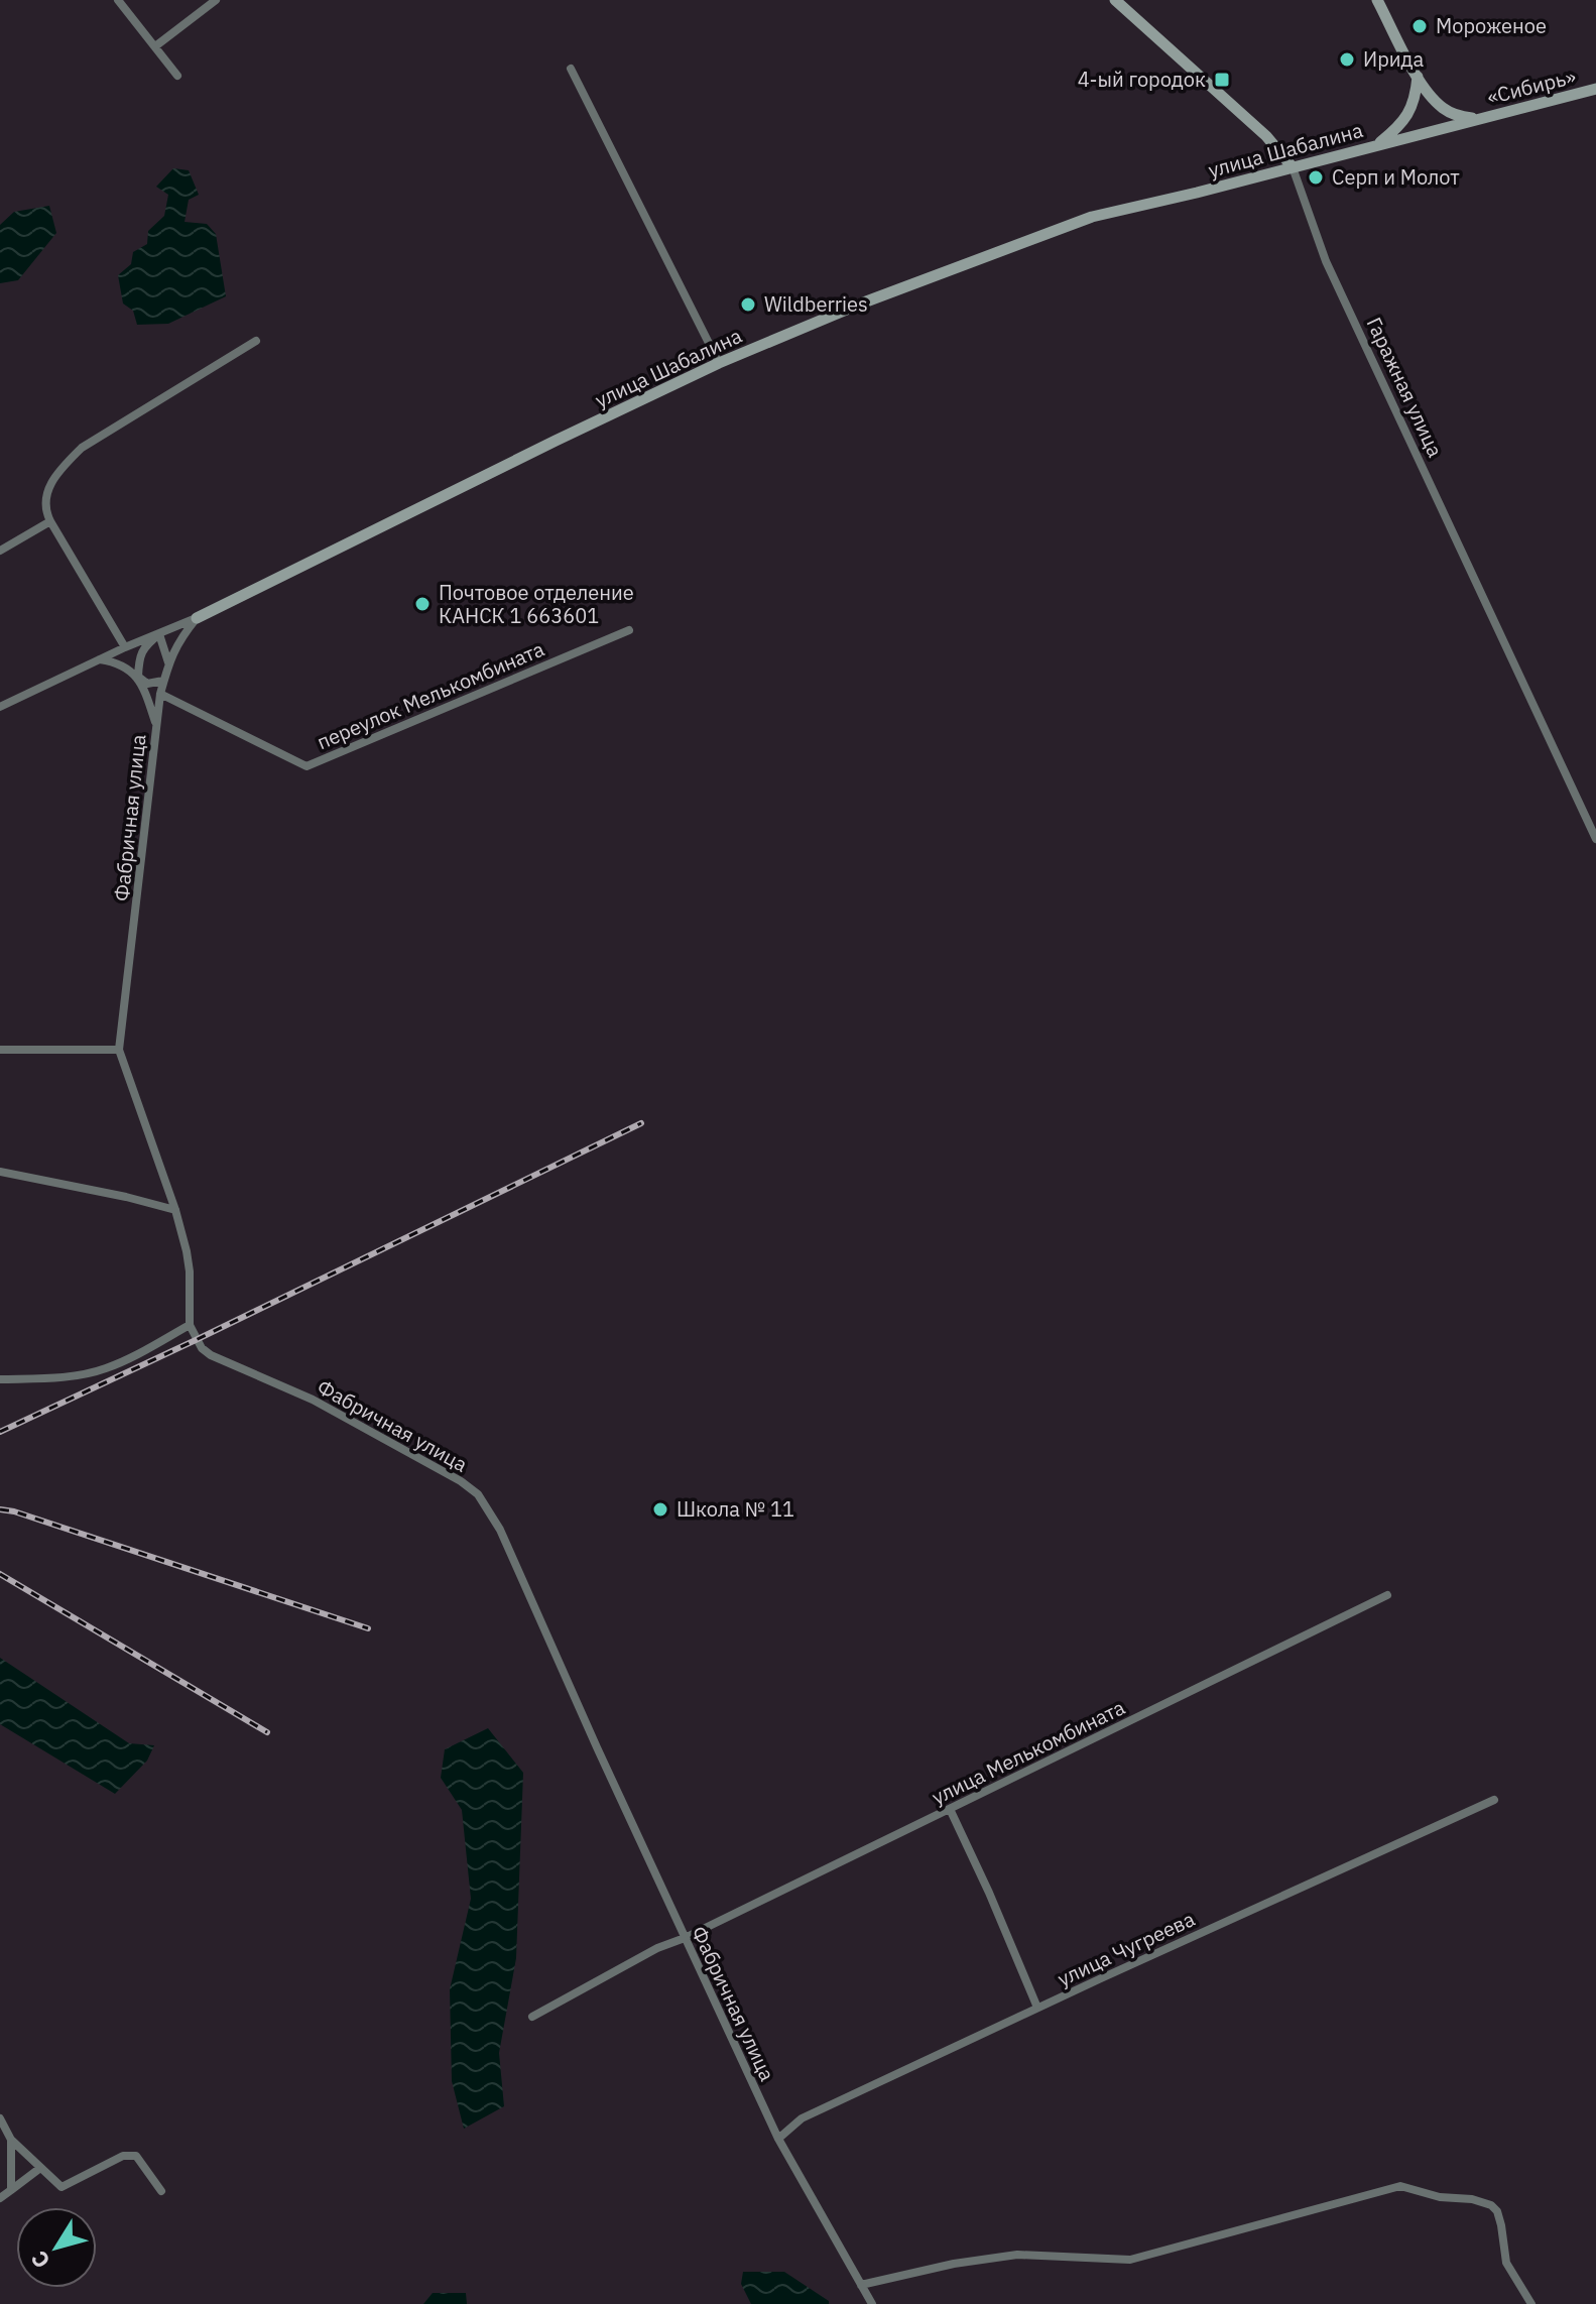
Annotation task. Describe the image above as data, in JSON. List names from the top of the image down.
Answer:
{
  "streets": {
    "street": [
      "«Сибирь»",
      "улица Шабалина",
      "Гаражная улица",
      "переулок Мелькомбината",
      "Фабричная улица",
      "улица Мелькомбината",
      "улица Чугреева"
    ]
  },
  "crossings": [
    ["«Сибирь»", "улица Шабалина"],
    ["улица Шабалина", "Гаражная улица"],
    ["улица Шабалина", "Фабричная улица"],
    ["переулок Мелькомбината", "Фабричная улица"],
    ["Фабричная улица", "улица Мелькомбината"],
    ["Фабричная улица", "улица Чугреева"]
  ],
  "places": {
    "other": [
      "Мороженое",
      "Ирида",
      "Серп и Молот",
      "Wildberries",
      "Почтовое отделение КАНСК 1 663601",
      "Школа № 11"
    ],
    "transit": ["4-ый городок"]
  },
  "north": "bottom left"
}
